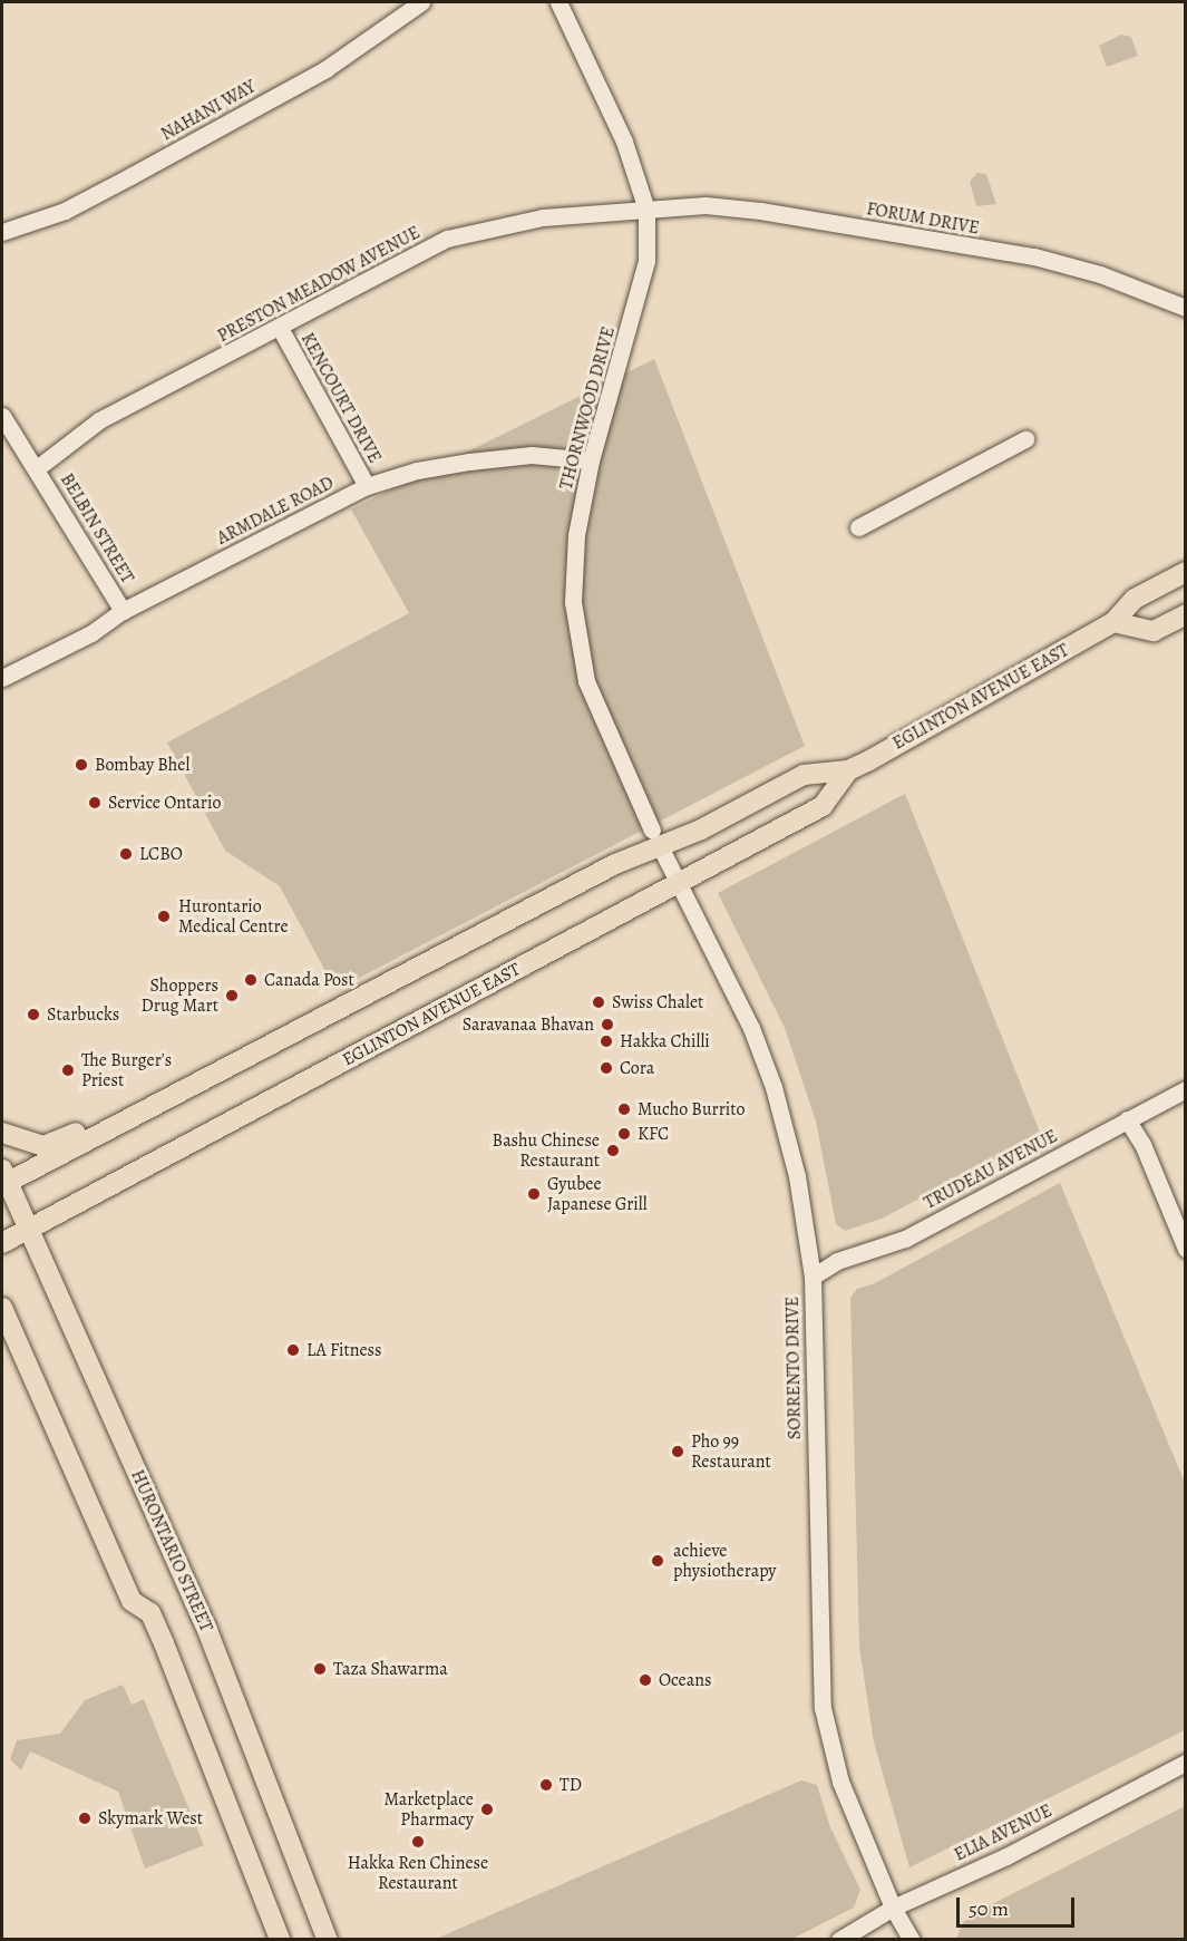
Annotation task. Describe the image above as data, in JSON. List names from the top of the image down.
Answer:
{
  "streets": {
    "main road": ["EGLINTON AVENUE EAST", "HURONTARIO STREET"],
    "street": [
      "NAHANI WAY",
      "FORUM DRIVE",
      "PRESTON MEADOW AVENUE",
      "KENCOURT DRIVE",
      "THORNWOOD DRIVE",
      "ARMDALE ROAD",
      "BELBIN STREET",
      "TRUDEAU AVENUE",
      "SORRENTO DRIVE",
      "ELIA AVENUE"
    ]
  },
  "crossings": [
    ["FORUM DRIVE", "PRESTON MEADOW AVENUE"],
    ["FORUM DRIVE", "THORNWOOD DRIVE"],
    ["PRESTON MEADOW AVENUE", "KENCOURT DRIVE"],
    ["PRESTON MEADOW AVENUE", "THORNWOOD DRIVE"],
    ["PRESTON MEADOW AVENUE", "BELBIN STREET"],
    ["KENCOURT DRIVE", "ARMDALE ROAD"],
    ["THORNWOOD DRIVE", "ARMDALE ROAD"],
    ["THORNWOOD DRIVE", "EGLINTON AVENUE EAST"],
    ["THORNWOOD DRIVE", "SORRENTO DRIVE"],
    ["ARMDALE ROAD", "BELBIN STREET"],
    ["EGLINTON AVENUE EAST", "SORRENTO DRIVE"],
    ["EGLINTON AVENUE EAST", "HURONTARIO STREET"],
    ["TRUDEAU AVENUE", "SORRENTO DRIVE"],
    ["SORRENTO DRIVE", "ELIA AVENUE"]
  ],
  "places": [
    "Bombay Bhel",
    "Service Ontario",
    "LCBO",
    "Hurontario Medical Centre",
    "Canada Post",
    "Shoppers Drug Mart",
    "Swiss Chalet",
    "Starbucks",
    "Saravanaa Bhavan",
    "Hakka Chilli",
    "Cora",
    "The Burger's Priest",
    "Mucho Burrito",
    "KFC",
    "Bashu Chinese Restaurant",
    "Gyubee Japanese Grill",
    "LA Fitness",
    "Pho 99 Restaurant",
    "achieve physiotherapy",
    "Taza Shawarma",
    "Oceans",
    "TD",
    "Marketplace Pharmacy",
    "Skymark West",
    "Hakka Ren Chinese Restaurant"
  ],
  "scale_bar": "50 m"
}
